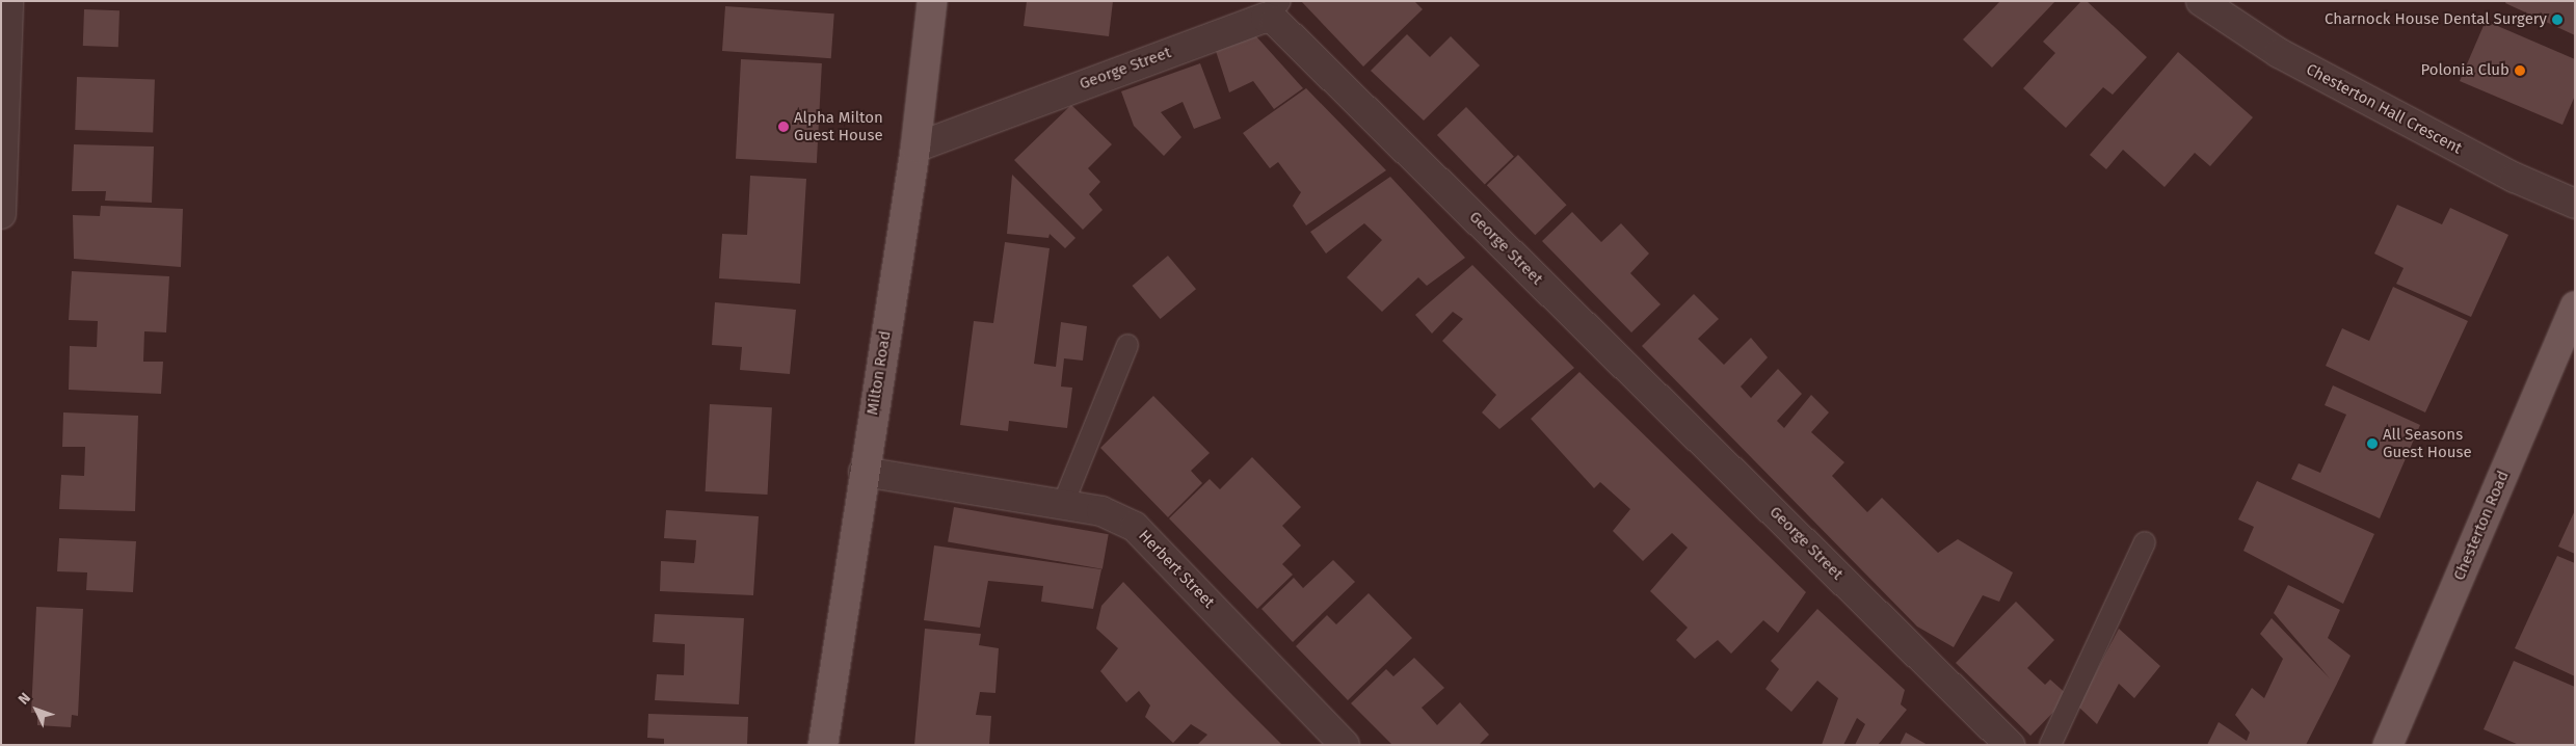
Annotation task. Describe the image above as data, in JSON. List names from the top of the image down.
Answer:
{
  "streets": {
    "main road": ["Milton Road", "Chesterton Road"],
    "street": ["George Street", "Chesterton Hall Crescent", "Herbert Street"]
  },
  "crossings": [
    ["George Street", "Milton Road"],
    ["Milton Road", "Herbert Street"]
  ],
  "places": [
    "Charnock House Dental Surgery",
    "Polonia Club",
    "Alpha Milton Guest House",
    "All Seasons Guest House"
  ],
  "north": "top left"
}
